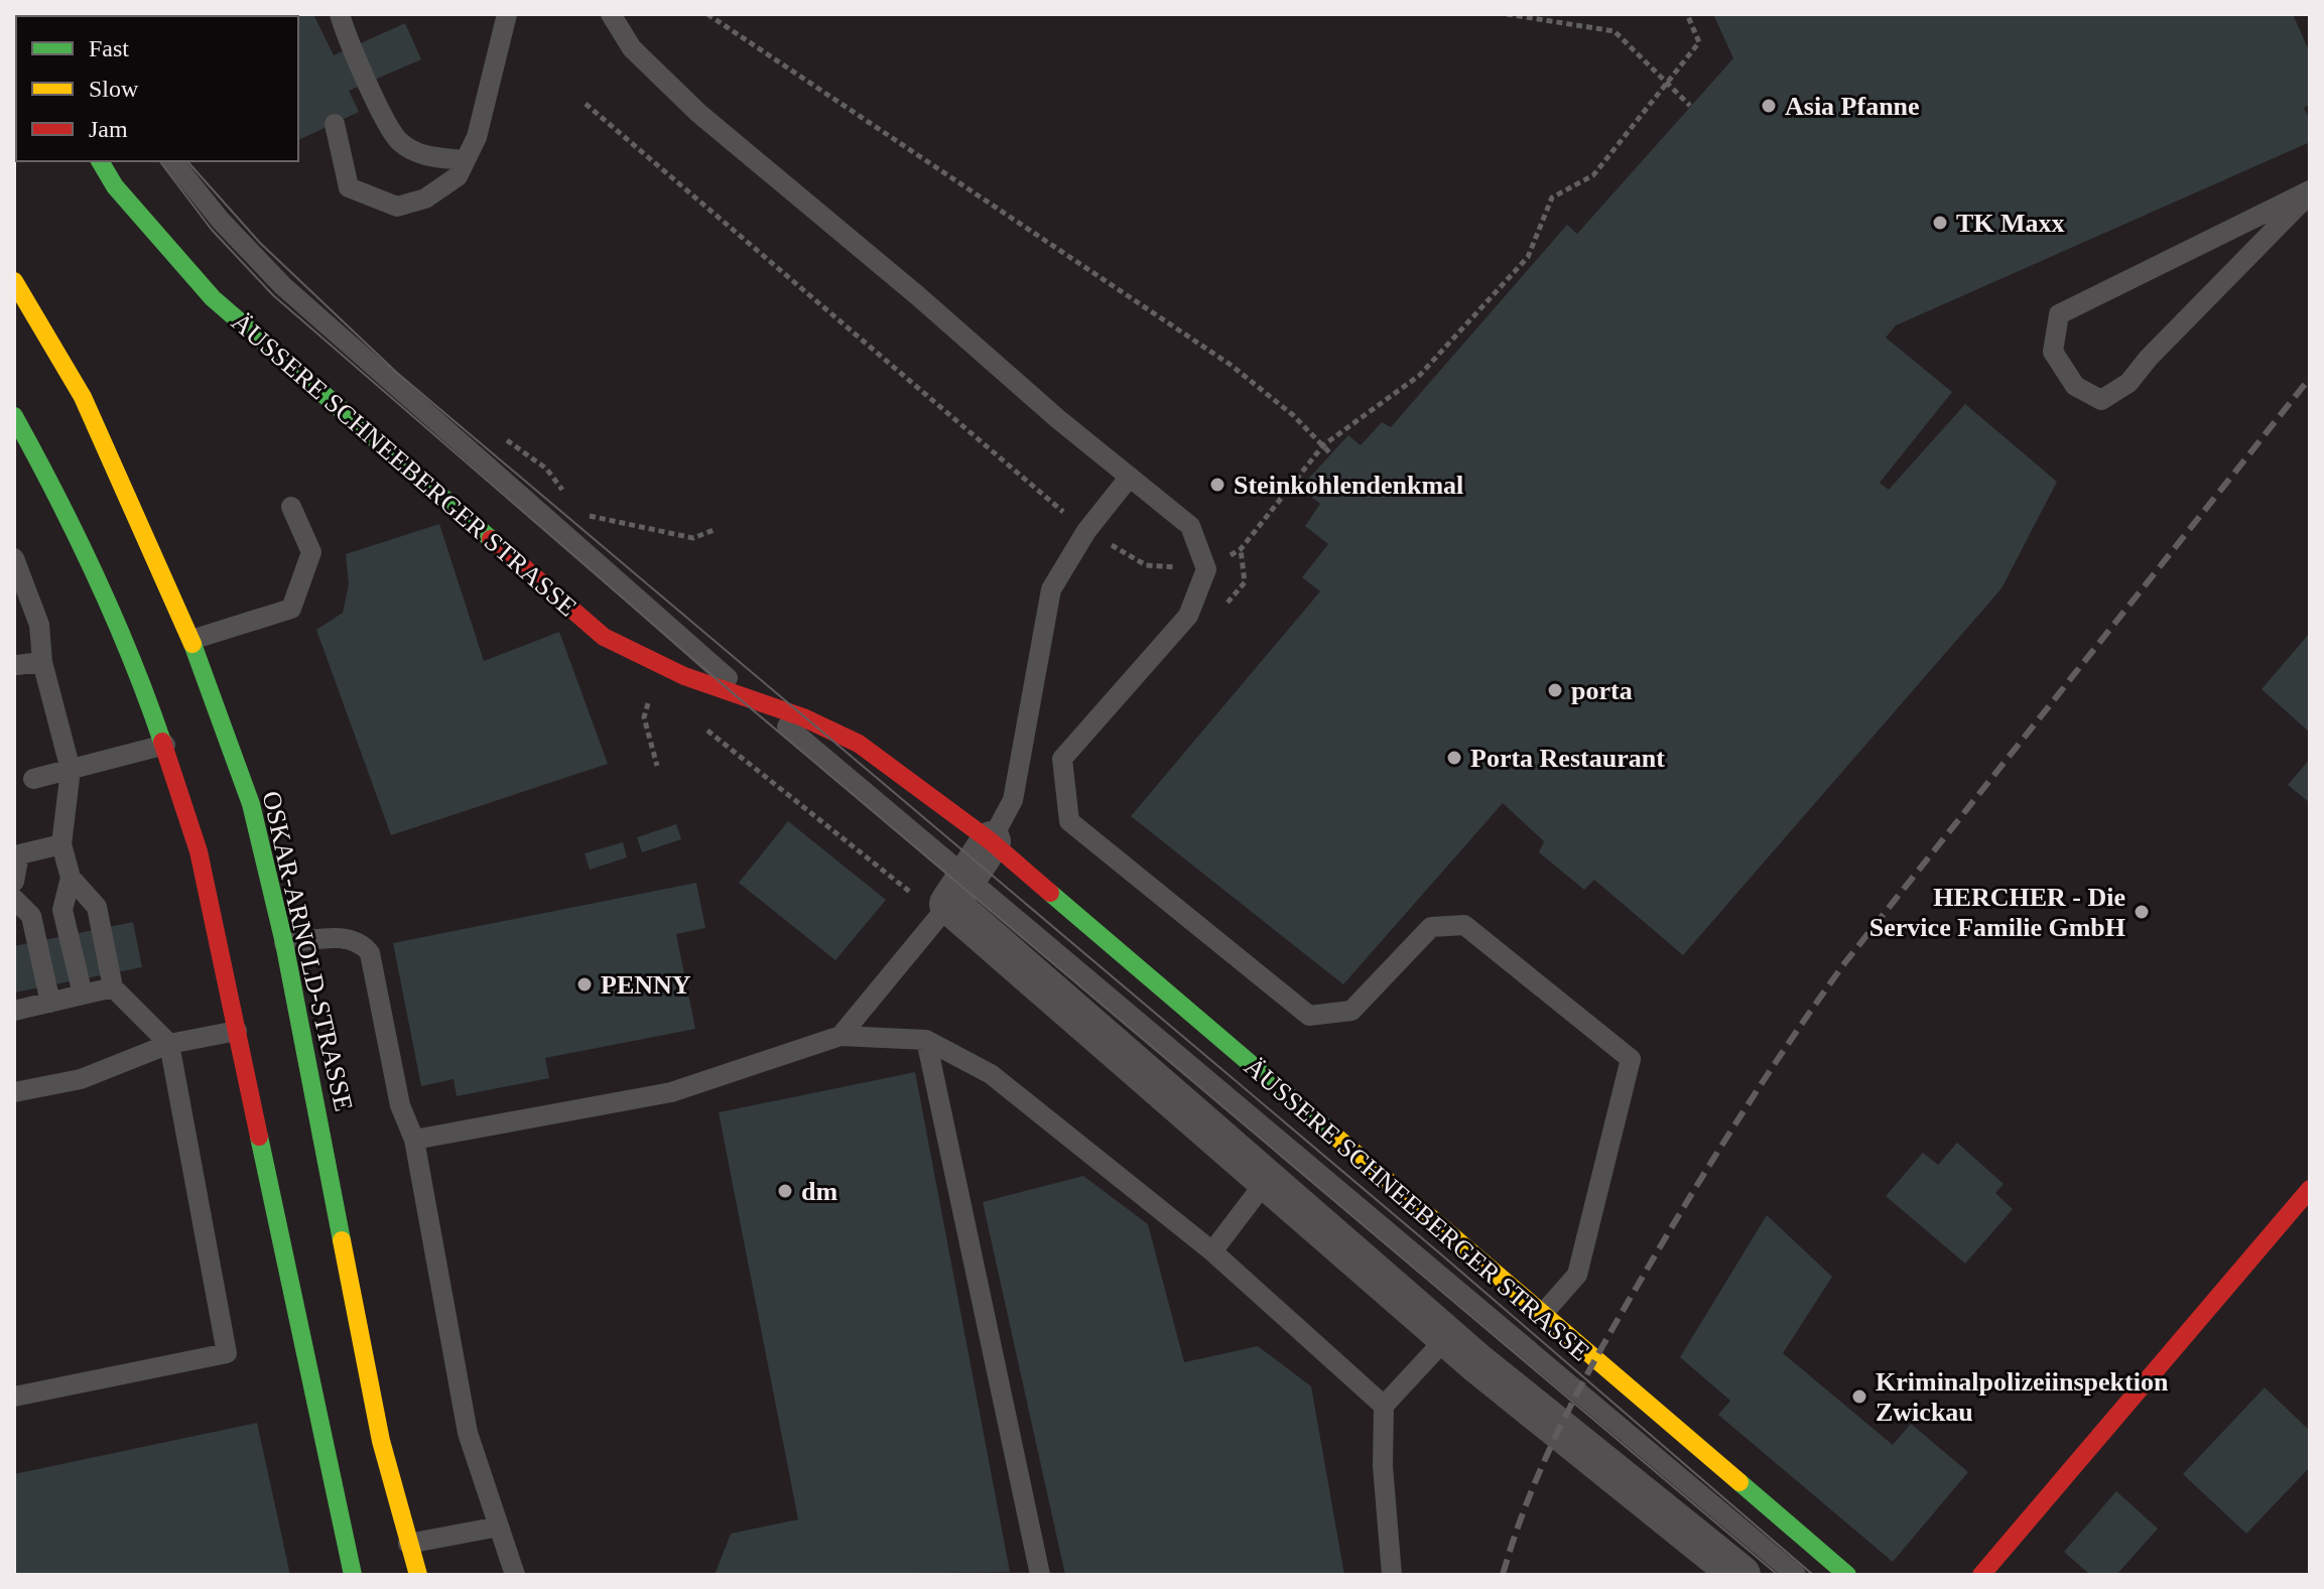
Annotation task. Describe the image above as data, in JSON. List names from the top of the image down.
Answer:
{
  "streets": {
    "main road": ["ÄUSSERE SCHNEEBERGER STRASSE", "OSKAR-ARNOLD-STRASSE"]
  },
  "places": [
    "Asia Pfanne",
    "TK Maxx",
    "Steinkohlendenkmal",
    "porta",
    "Porta Restaurant",
    "HERCHER - Die Service Familie GmbH",
    "PENNY",
    "dm",
    "Kriminalpolizeiinspektion Zwickau"
  ],
  "legend": ["Fast", "Slow", "Jam"]
}
